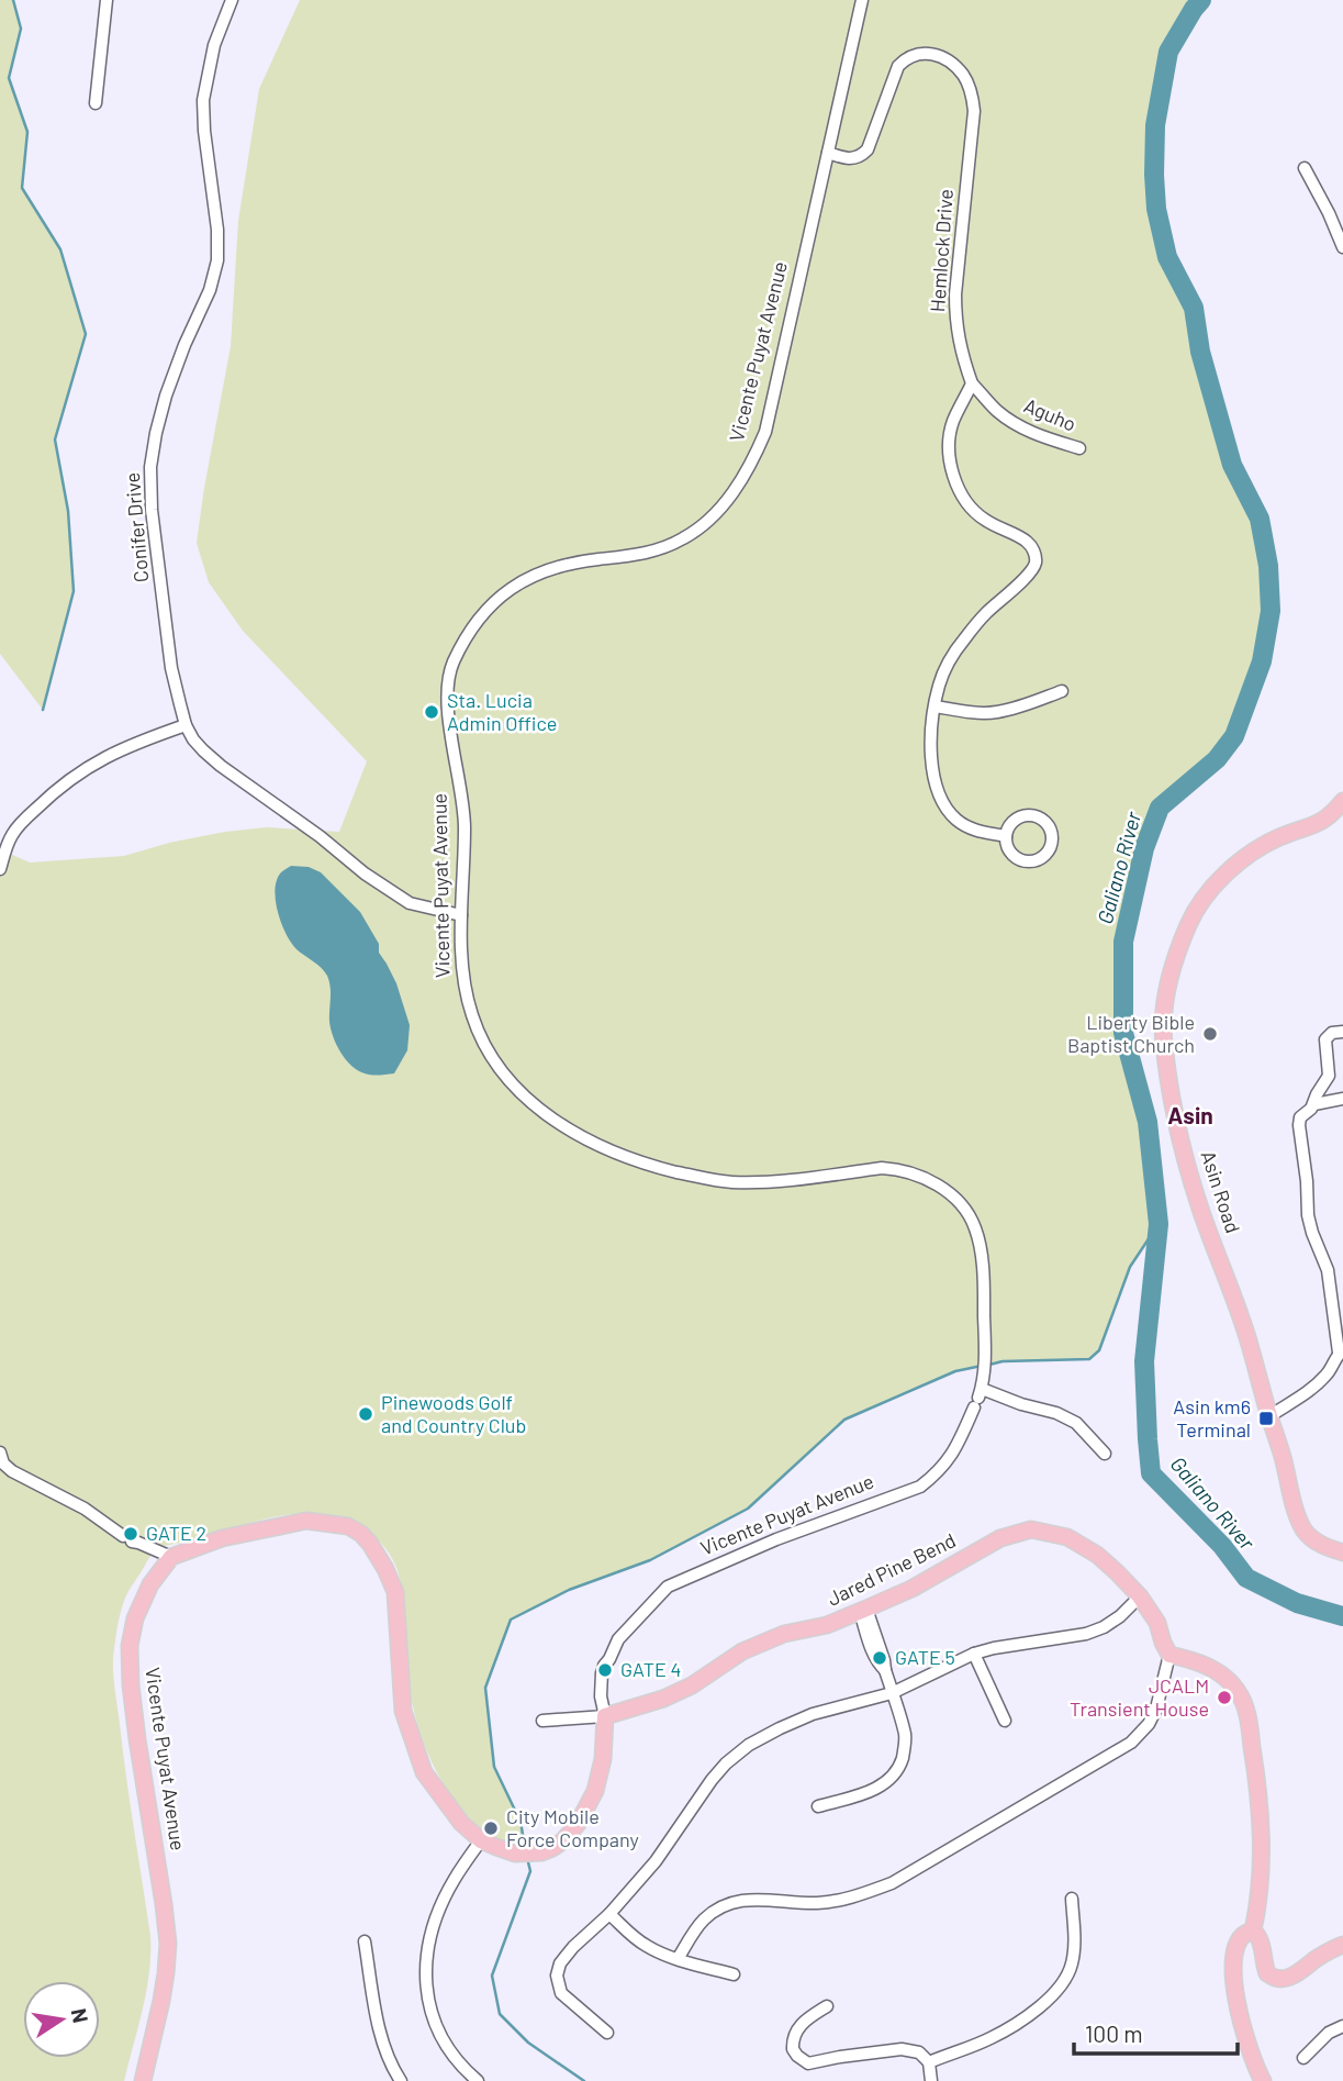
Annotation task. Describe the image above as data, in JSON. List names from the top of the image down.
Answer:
{
  "streets": {
    "main road": ["Vicente Puyat Avenue", "Asin Road", "Jared Pine Bend"],
    "street": ["Hemlock Drive", "Aguho", "Conifer Drive"]
  },
  "crossings": [
    ["Hemlock Drive", "Vicente Puyat Avenue"],
    ["Hemlock Drive", "Aguho"],
    ["Vicente Puyat Avenue", "Conifer Drive"],
    ["Vicente Puyat Avenue", "Jared Pine Bend"]
  ],
  "districts": ["Asin"],
  "water": ["Galiano River"],
  "places": {
    "other": [
      "Sta. Lucia Admin Office",
      "Liberty Bible Baptist Church",
      "Pinewoods Golf and Country Club",
      "GATE 2",
      "GATE 5",
      "GATE 4",
      "JCALM Transient House",
      "City Mobile Force Company"
    ],
    "transit": ["Asin km6 Terminal"]
  },
  "scale_bar": "100 m",
  "north": "right"
}
